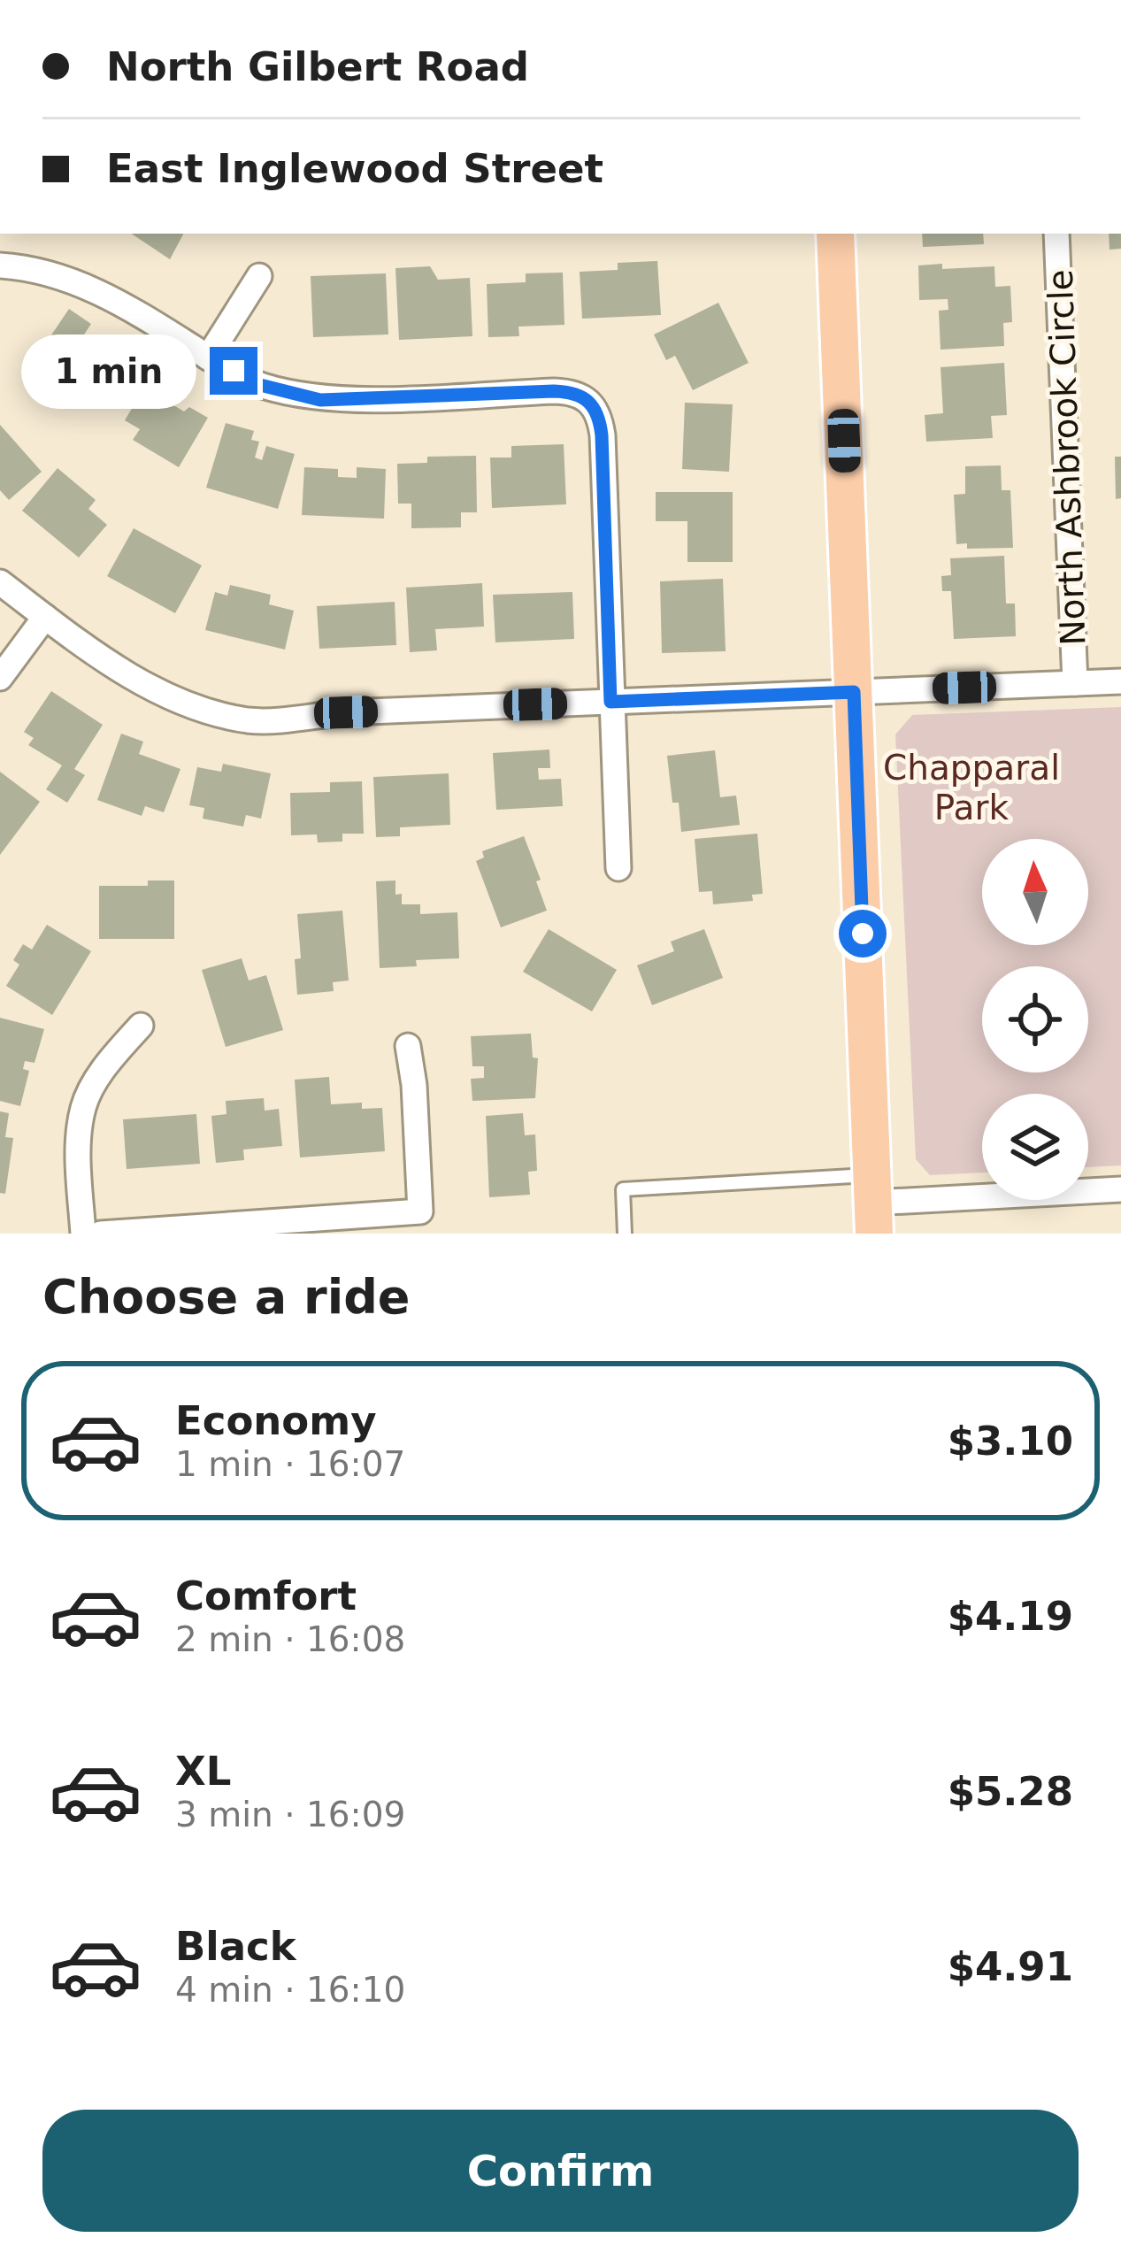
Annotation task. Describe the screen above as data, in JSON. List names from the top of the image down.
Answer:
{
  "streets": {
    "street": ["North Ashbrook Circle"]
  },
  "parks": ["Chapparal Park"],
  "north": "top",
  "page": {
    "banner": ["North Gilbert Road", "East Inglewood Street"],
    "bubble": "1 min",
    "heading": "Choose a ride",
    "list": [
      {
        "name": "Economy",
        "note": "1 min · 16:07",
        "value": "$3.10"
      },
      {
        "name": "Comfort",
        "note": "2 min · 16:08",
        "value": "$4.19"
      },
      {
        "name": "XL",
        "note": "3 min · 16:09",
        "value": "$5.28"
      },
      {
        "name": "Black",
        "note": "4 min · 16:10",
        "value": "$4.91"
      }
    ],
    "buttons": "Confirm"
  }
}
